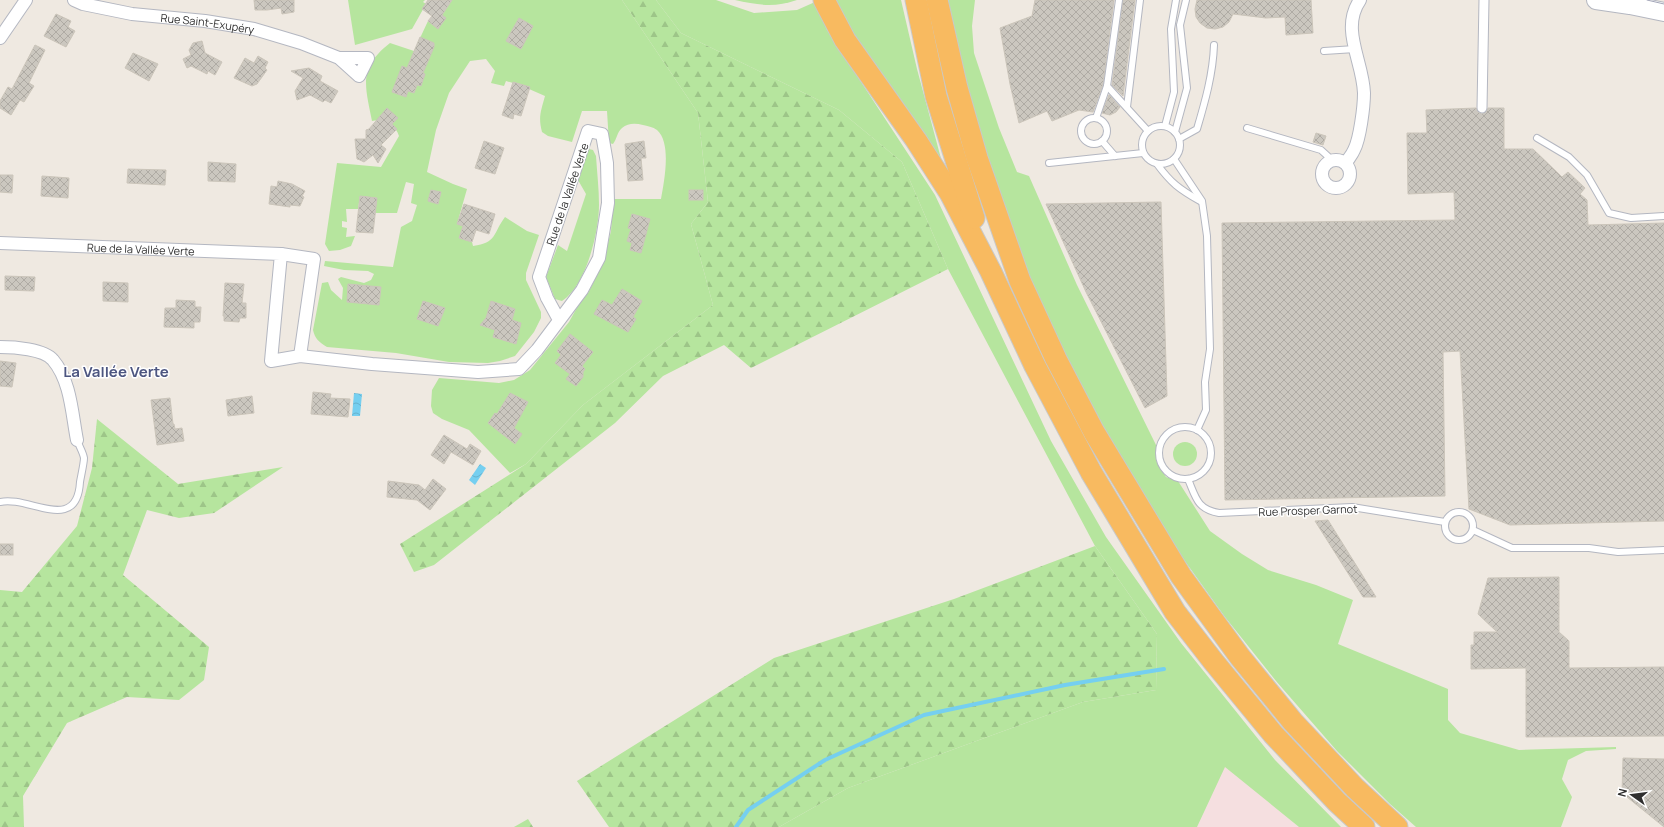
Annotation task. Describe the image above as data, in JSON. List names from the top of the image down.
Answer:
{
  "streets": {
    "street": ["Rue Saint-Exupéry", "Rue de la Vallée Verte"],
    "lane": ["Rue Prosper Garnot"]
  },
  "districts": ["La Vallée Verte"],
  "north": "left"
}
